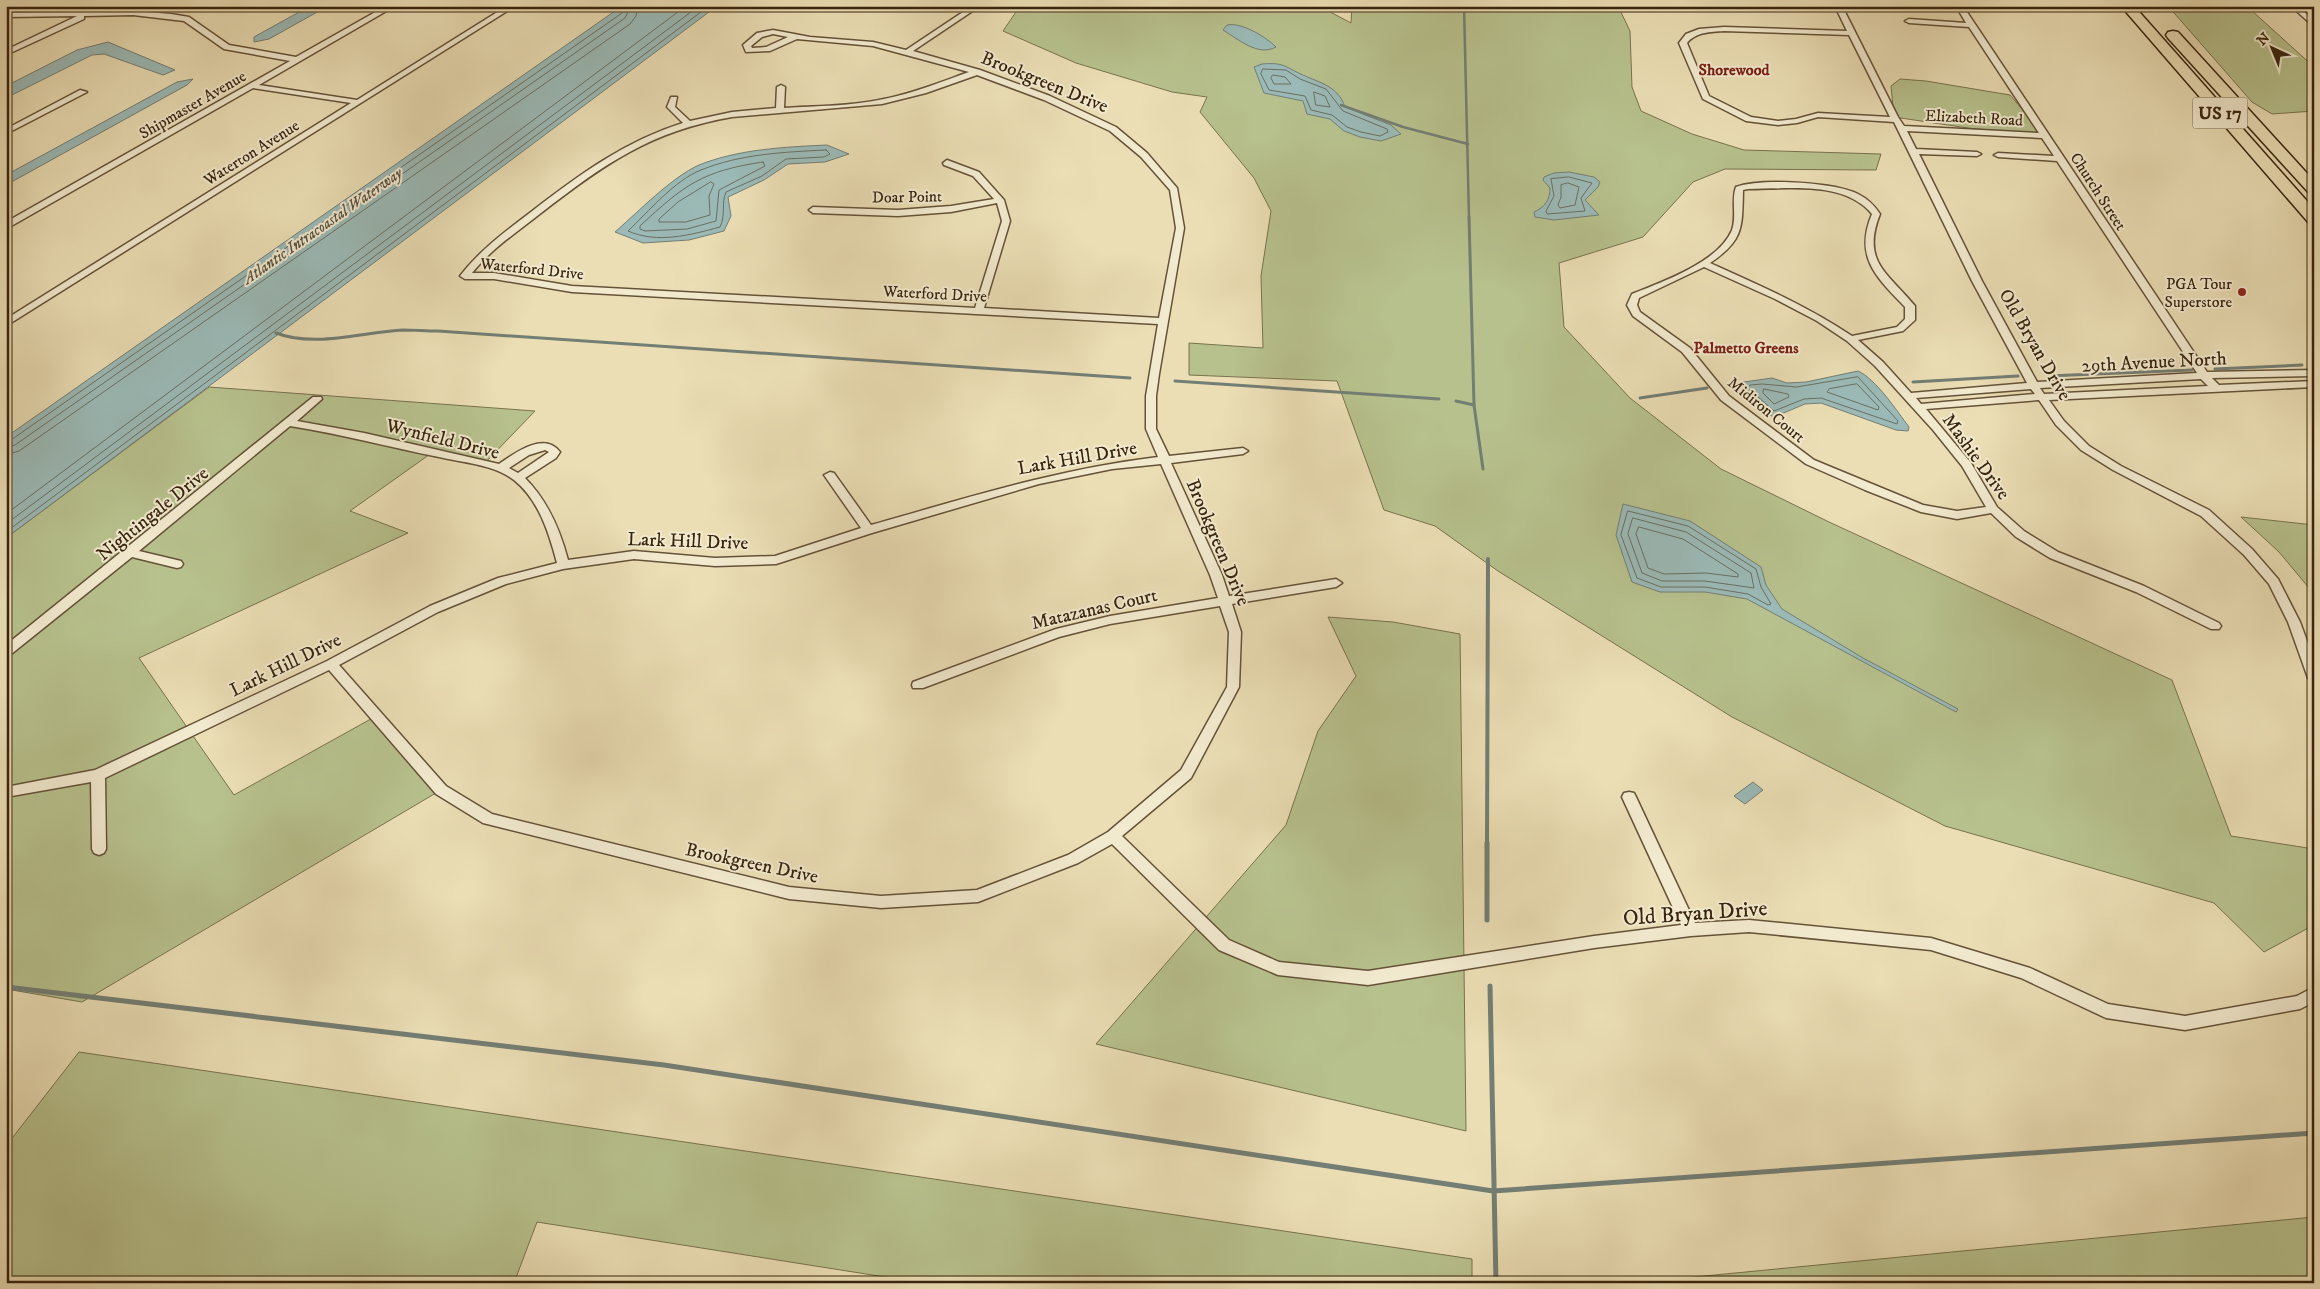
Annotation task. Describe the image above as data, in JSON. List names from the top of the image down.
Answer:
{
  "streets": {
    "highway": ["US 17"],
    "street": [
      "Brookgreen Drive",
      "Shipmaster Avenue",
      "Elizabeth Road",
      "Waterton Avenue",
      "Church Street",
      "Doar Point",
      "Waterford Drive",
      "Old Bryan Drive",
      "29th Avenue North",
      "Midiron Court",
      "Wynfield Drive",
      "Mashie Drive",
      "Lark Hill Drive",
      "Nightingale Drive",
      "Matazanas Court"
    ]
  },
  "crossings": [
    ["Brookgreen Drive", "Waterford Drive"],
    ["Brookgreen Drive", "Old Bryan Drive"],
    ["Brookgreen Drive", "Lark Hill Drive"],
    ["Brookgreen Drive", "Matazanas Court"],
    ["Elizabeth Road", "Church Street"],
    ["Elizabeth Road", "Old Bryan Drive"],
    ["Church Street", "29th Avenue North"],
    ["Old Bryan Drive", "29th Avenue North"],
    ["29th Avenue North", "Mashie Drive"],
    ["Midiron Court", "Mashie Drive"],
    ["Wynfield Drive", "Lark Hill Drive"],
    ["Wynfield Drive", "Nightingale Drive"]
  ],
  "districts": ["Shorewood", "Palmetto Greens"],
  "water": ["Atlantic Intracoastal Waterway"],
  "places": ["PGA Tour Superstore"],
  "north": "top left"
}
